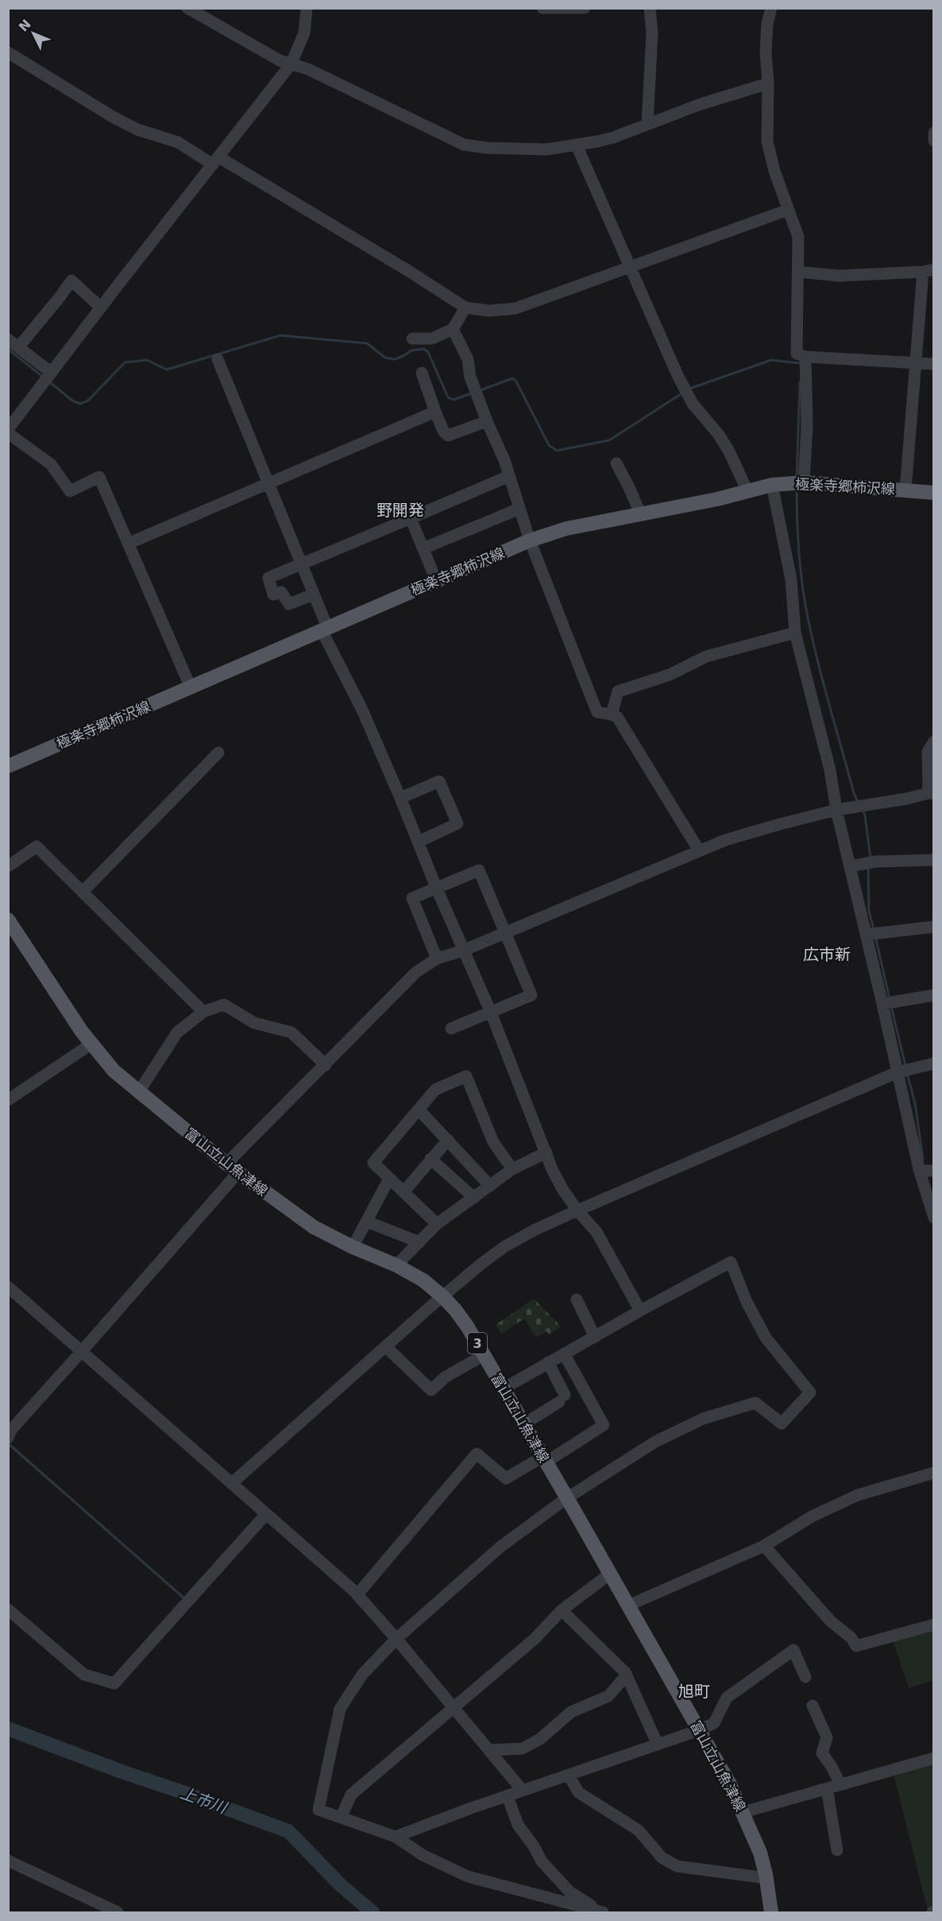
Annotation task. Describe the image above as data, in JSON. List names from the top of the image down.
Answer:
{
  "streets": {
    "main road": ["極楽寺郷柿沢線", "富山立山魚津線", "3"]
  },
  "districts": ["野開発", "広市新", "旭町"],
  "water": ["上市川"],
  "north": "top left"
}
